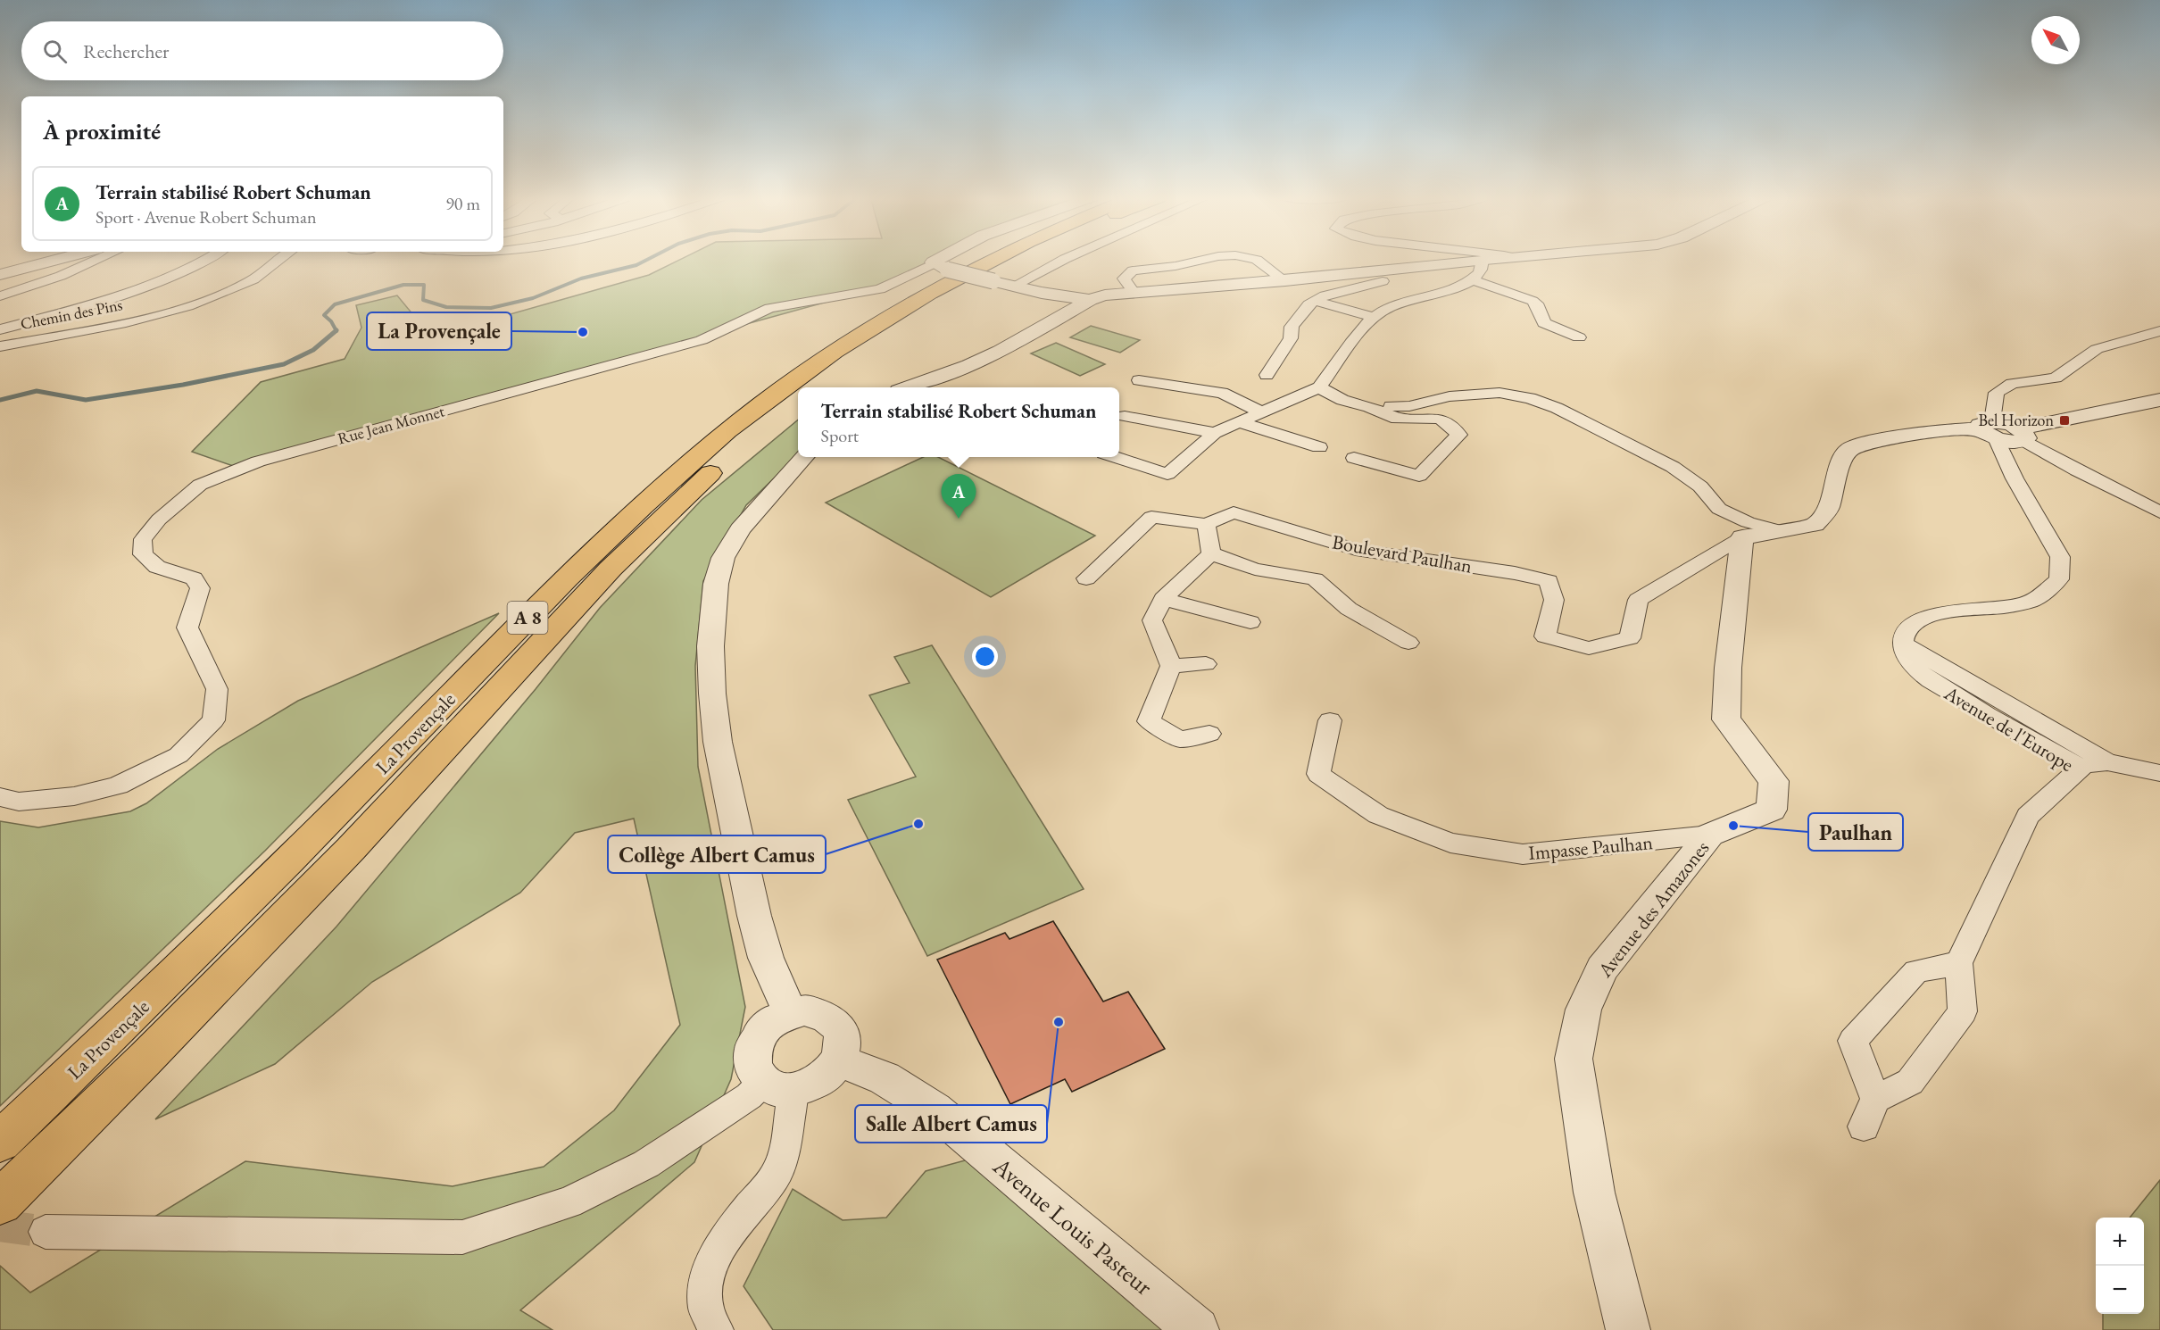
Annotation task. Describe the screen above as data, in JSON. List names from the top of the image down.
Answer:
{
  "streets": {
    "highway": ["A 8", "La Provençale"],
    "street": [
      "Chemin des Pins",
      "Rue Jean Monnet",
      "Boulevard Paulhan",
      "Avenue de l'Europe",
      "Impasse Paulhan",
      "Avenue des Amazones",
      "Avenue Louis Pasteur"
    ]
  },
  "crossings": [
    ["Boulevard Paulhan", "Avenue des Amazones"],
    ["Impasse Paulhan", "Avenue des Amazones"]
  ],
  "places": {
    "other": [
      "La Provençale",
      "Collège Albert Camus",
      "Paulhan",
      "Salle Albert Camus"
    ],
    "transit": ["Bel Horizon"]
  },
  "north": "top left",
  "page": {
    "search": "Rechercher",
    "heading": "À proximité",
    "list": [
      {
        "mark": "A",
        "name": "Terrain stabilisé Robert Schuman",
        "note": "Sport · Avenue Robert Schuman",
        "value": "90 m"
      }
    ],
    "popup": ["Terrain stabilisé Robert Schuman", "Sport"],
    "pins": "A",
    "map_buttons": ["+", "−"]
  }
}
